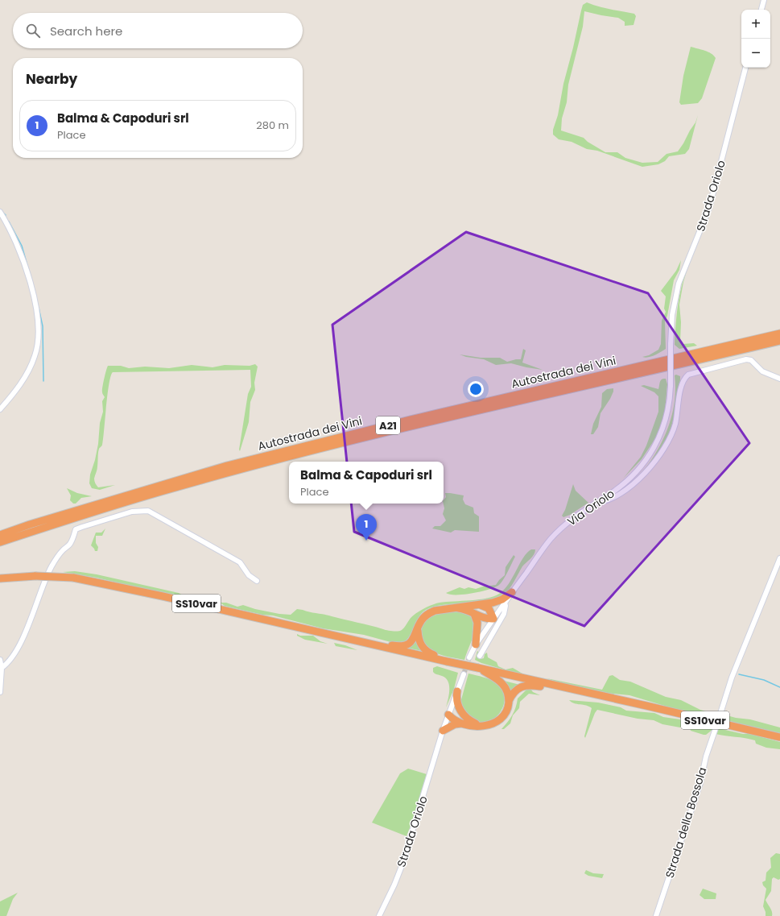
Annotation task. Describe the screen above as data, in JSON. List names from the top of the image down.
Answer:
{
  "streets": {
    "highway": ["Autostrada dei Vini", "A21", "SS10var"],
    "street": ["Strada Oriolo", "Via Oriolo", "Strada della Bossola"]
  },
  "crossings": [
    ["Strada Oriolo", "Via Oriolo"]
  ],
  "page": {
    "map_buttons": ["+", "−"],
    "search": "Search here",
    "heading": "Nearby",
    "list": [
      {
        "mark": "1",
        "name": "Balma & Capoduri srl",
        "note": "Place",
        "value": "280 m"
      }
    ],
    "popup": ["Balma & Capoduri srl", "Place"],
    "pins": "1"
  }
}
